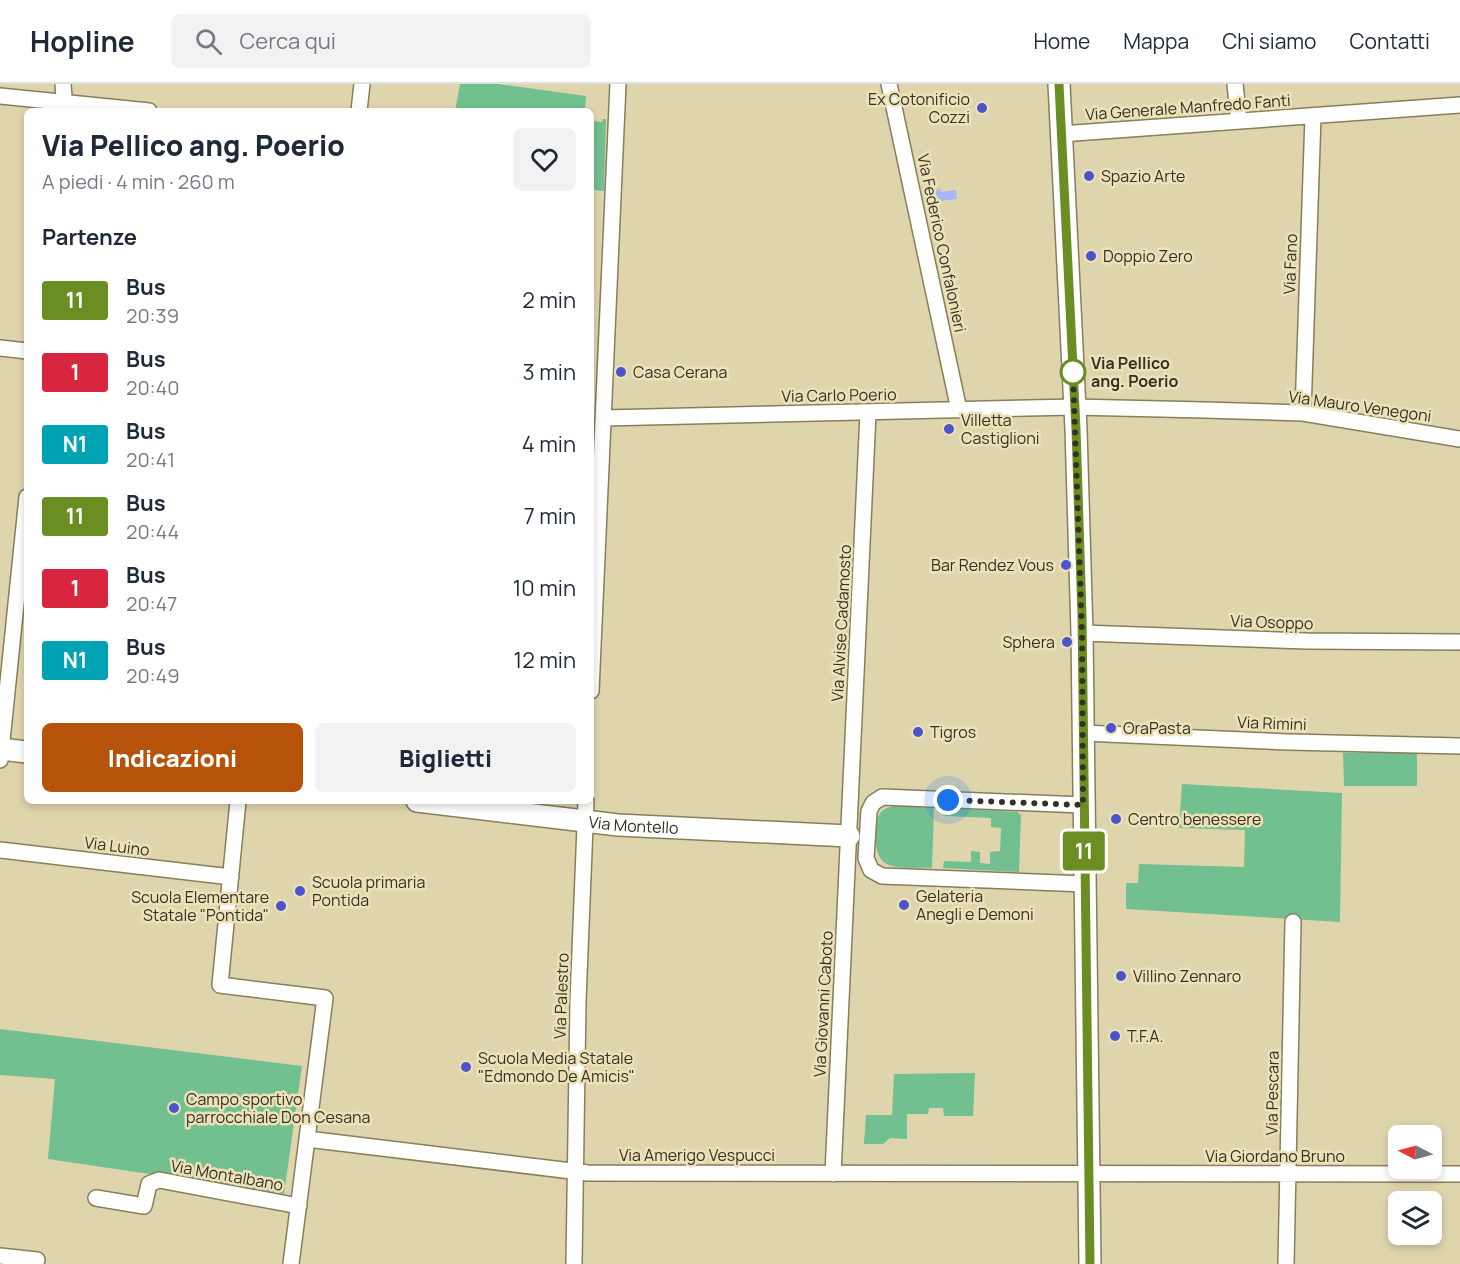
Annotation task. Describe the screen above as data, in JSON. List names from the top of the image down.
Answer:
{
  "streets": {
    "street": [
      "Via Generale Manfredo Fanti",
      "Via Federico Confalonieri",
      "Via Fano",
      "Via Carlo Poerio",
      "Via Mauro Venegoni",
      "Via Osoppo",
      "Via Alvise Cadamosto",
      "Via Rimini",
      "Via Montello",
      "Via Luino",
      "Via Palestro",
      "Via Giovanni Caboto",
      "Via Pescara",
      "Via Amerigo Vespucci",
      "Via Giordano Bruno",
      "Via Montalbano"
    ]
  },
  "crossings": [
    ["Via Generale Manfredo Fanti", "Via Fano"],
    ["Via Federico Confalonieri", "Via Carlo Poerio"],
    ["Via Fano", "Via Mauro Venegoni"],
    ["Via Carlo Poerio", "Via Mauro Venegoni"],
    ["Via Carlo Poerio", "Via Alvise Cadamosto"],
    ["Via Alvise Cadamosto", "Via Montello"],
    ["Via Alvise Cadamosto", "Via Giovanni Caboto"],
    ["Via Montello", "Via Palestro"],
    ["Via Montello", "Via Giovanni Caboto"],
    ["Via Palestro", "Via Amerigo Vespucci"],
    ["Via Giovanni Caboto", "Via Amerigo Vespucci"],
    ["Via Pescara", "Via Giordano Bruno"],
    ["Via Amerigo Vespucci", "Via Giordano Bruno"]
  ],
  "places": [
    "Ex Cotonificio Cozzi",
    "Spazio Arte",
    "Doppio Zero",
    "Casa Cerana",
    "Via Pellico ang. Poerio",
    "Villetta Castiglioni",
    "Bar Rendez Vous",
    "Sphera",
    "OraPasta",
    "Tigros",
    "Centro benessere",
    "Scuola primaria Pontida",
    "Gelateria Anegli e Demoni",
    "Scuola Elementare Statale \"Pontida\"",
    "Villino Zennaro",
    "T.F.A.",
    "Scuola Media Statale \"Edmondo De Amicis\"",
    "Campo sportivo parrocchiale Don Cesana"
  ],
  "lines": ["bus line 11"],
  "north": "left",
  "page": {
    "header": "Hopline",
    "search": "Cerca qui",
    "nav": [
      "Home",
      "Mappa",
      "Chi siamo",
      "Contatti"
    ],
    "on_map": "11",
    "heading": [
      ["Via Pellico ang. Poerio", "A piedi · 4 min · 260 m"],
      "Partenze"
    ],
    "list": [
      {
        "mark": "11",
        "name": "Bus",
        "note": "20:39",
        "value": "2 min"
      },
      {
        "mark": "1",
        "name": "Bus",
        "note": "20:40",
        "value": "3 min"
      },
      {
        "mark": "N1",
        "name": "Bus",
        "note": "20:41",
        "value": "4 min"
      },
      {
        "mark": "11",
        "name": "Bus",
        "note": "20:44",
        "value": "7 min"
      },
      {
        "mark": "1",
        "name": "Bus",
        "note": "20:47",
        "value": "10 min"
      },
      {
        "mark": "N1",
        "name": "Bus",
        "note": "20:49",
        "value": "12 min"
      }
    ],
    "buttons": ["Indicazioni", "Biglietti"]
  }
}
